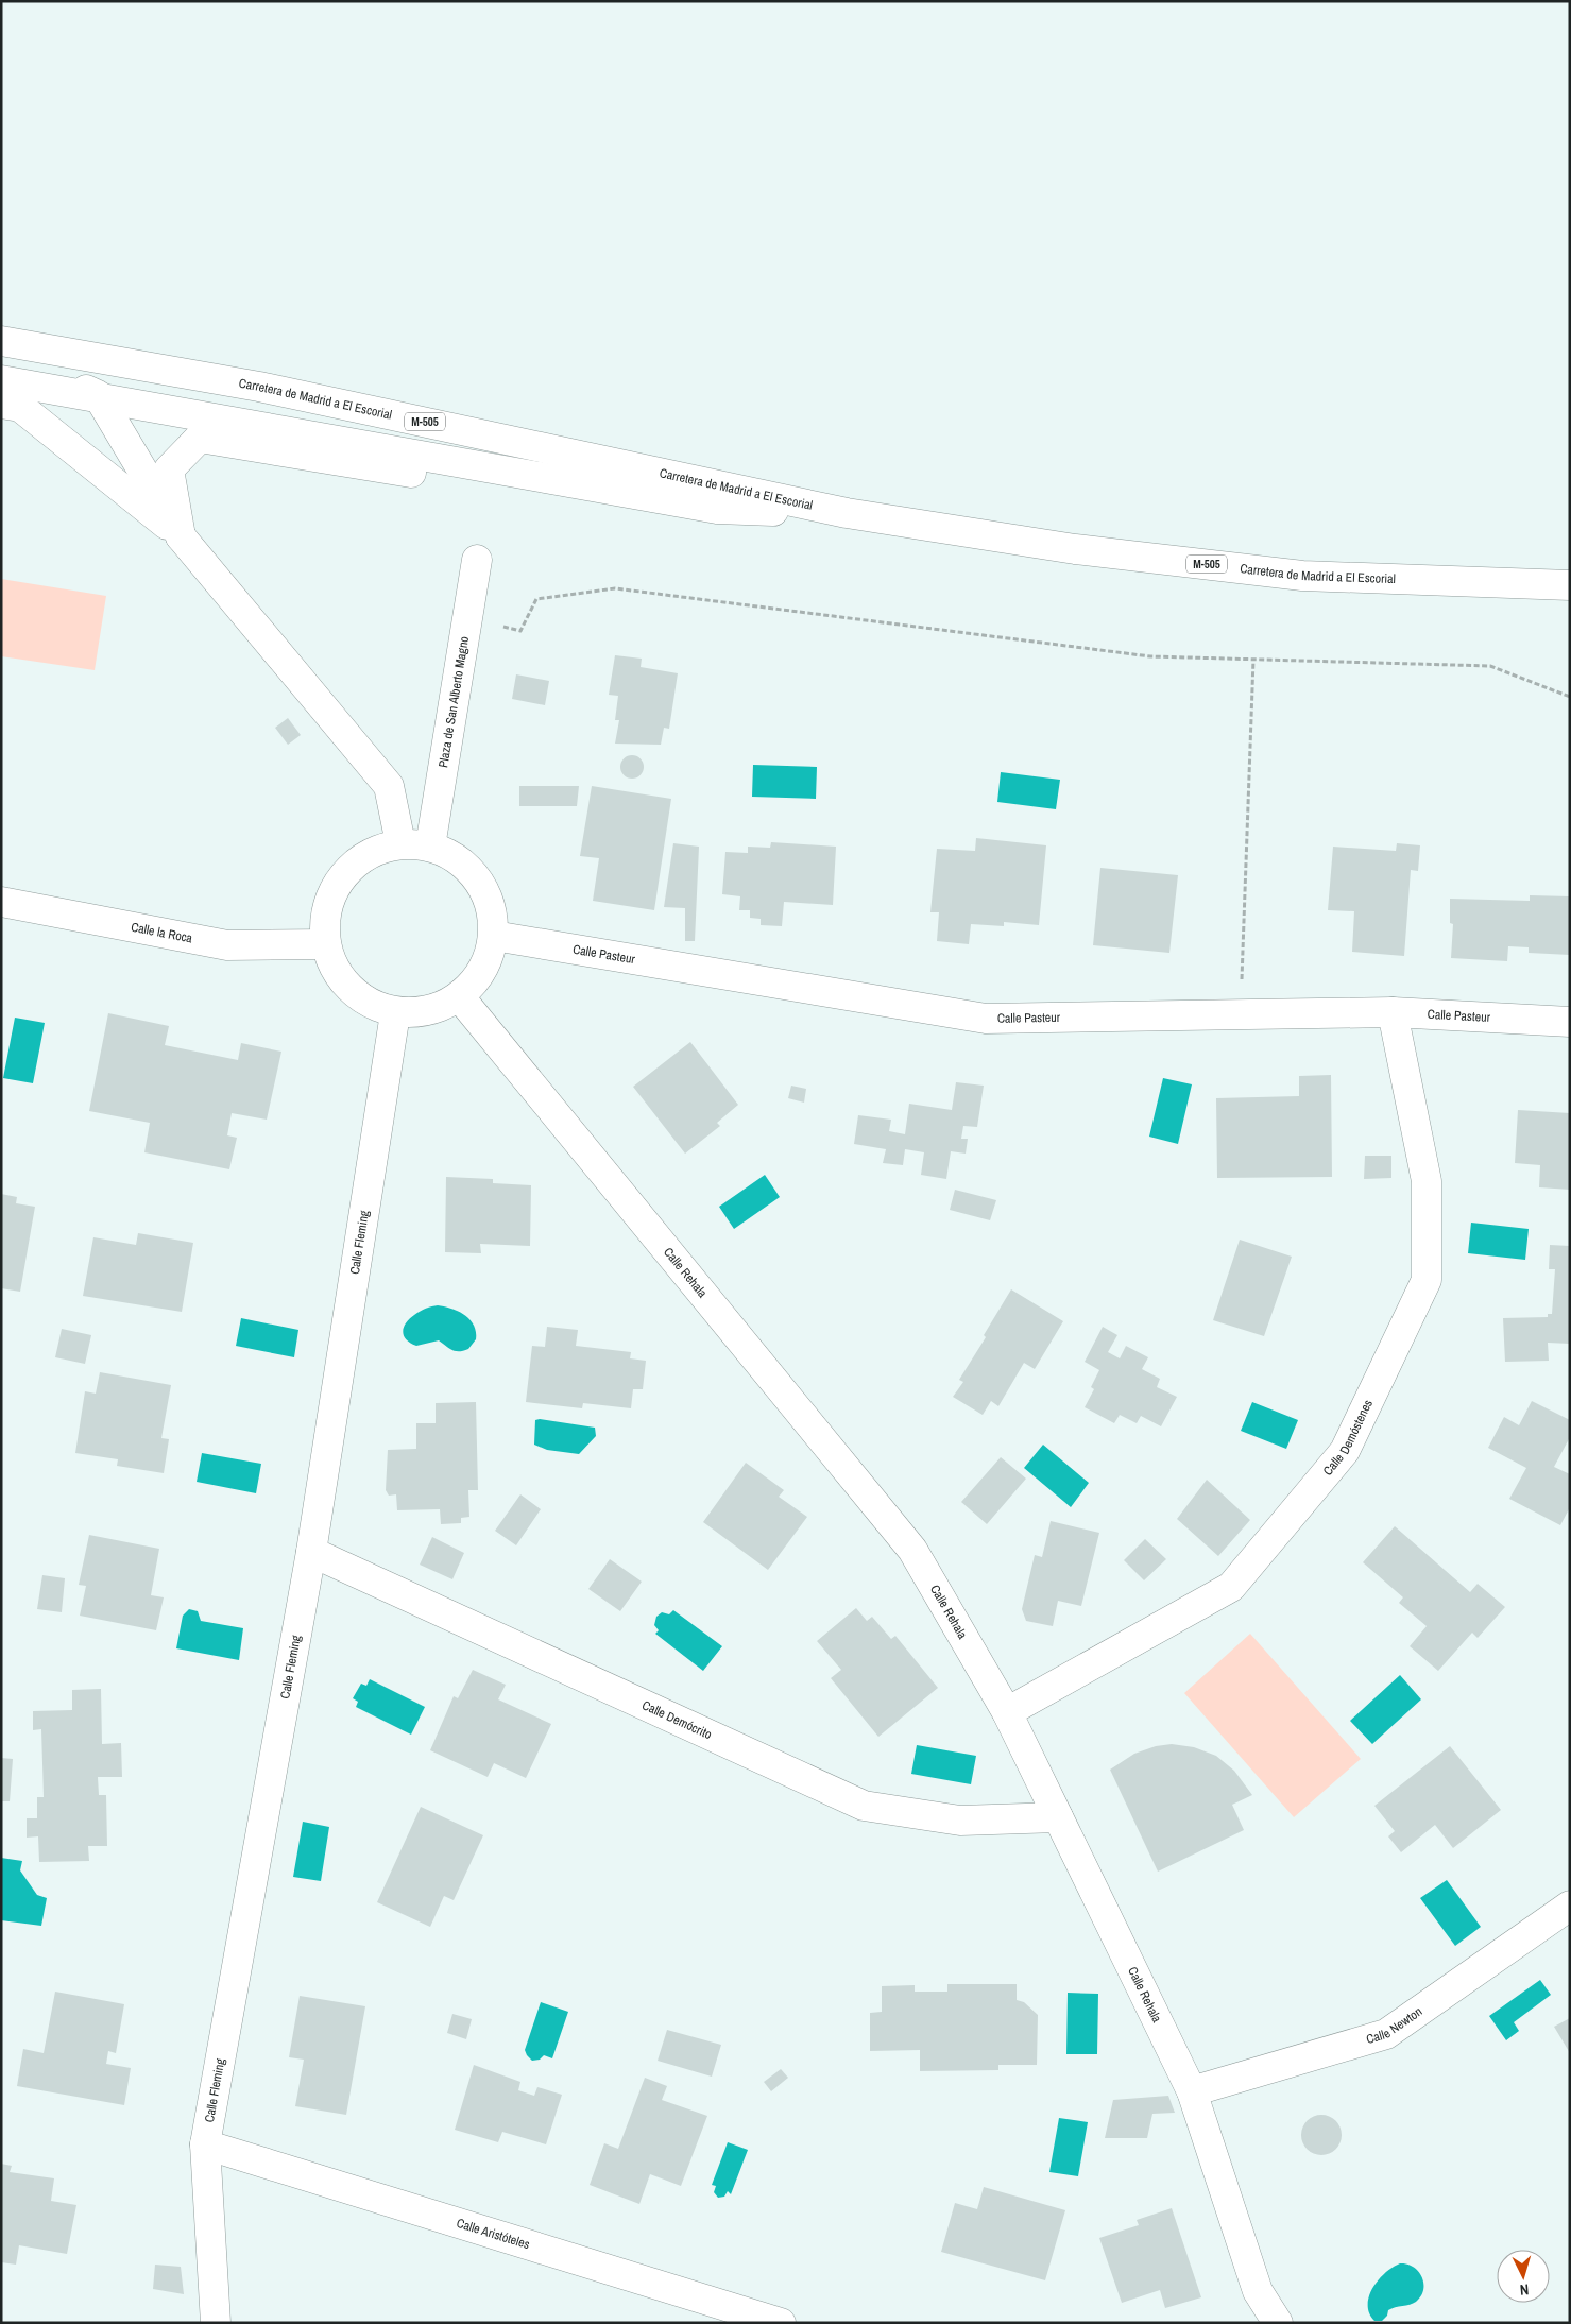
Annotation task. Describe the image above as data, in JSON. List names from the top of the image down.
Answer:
{
  "streets": {
    "main road": [
      "Carretera de Madrid a El Escorial",
      "M-505",
      "Plaza de San Alberto Magno",
      "Calle la Roca",
      "Calle Pasteur",
      "Calle Fleming",
      "Calle Rehala",
      "Calle Demóstenes",
      "Calle Demócrito",
      "Calle Newton",
      "Calle Aristóteles"
    ]
  },
  "crossings": [
    ["Plaza de San Alberto Magno", "Calle la Roca"],
    ["Plaza de San Alberto Magno", "Calle Pasteur"],
    ["Plaza de San Alberto Magno", "Calle Fleming"],
    ["Plaza de San Alberto Magno", "Calle Rehala"],
    ["Calle la Roca", "Calle Pasteur"],
    ["Calle la Roca", "Calle Fleming"],
    ["Calle la Roca", "Calle Rehala"],
    ["Calle Pasteur", "Calle Fleming"],
    ["Calle Pasteur", "Calle Rehala"],
    ["Calle Pasteur", "Calle Demóstenes"],
    ["Calle Fleming", "Calle Rehala"],
    ["Calle Fleming", "Calle Demócrito"],
    ["Calle Fleming", "Calle Aristóteles"],
    ["Calle Rehala", "Calle Demóstenes"],
    ["Calle Rehala", "Calle Demócrito"],
    ["Calle Rehala", "Calle Newton"]
  ],
  "north": "bottom"
}
